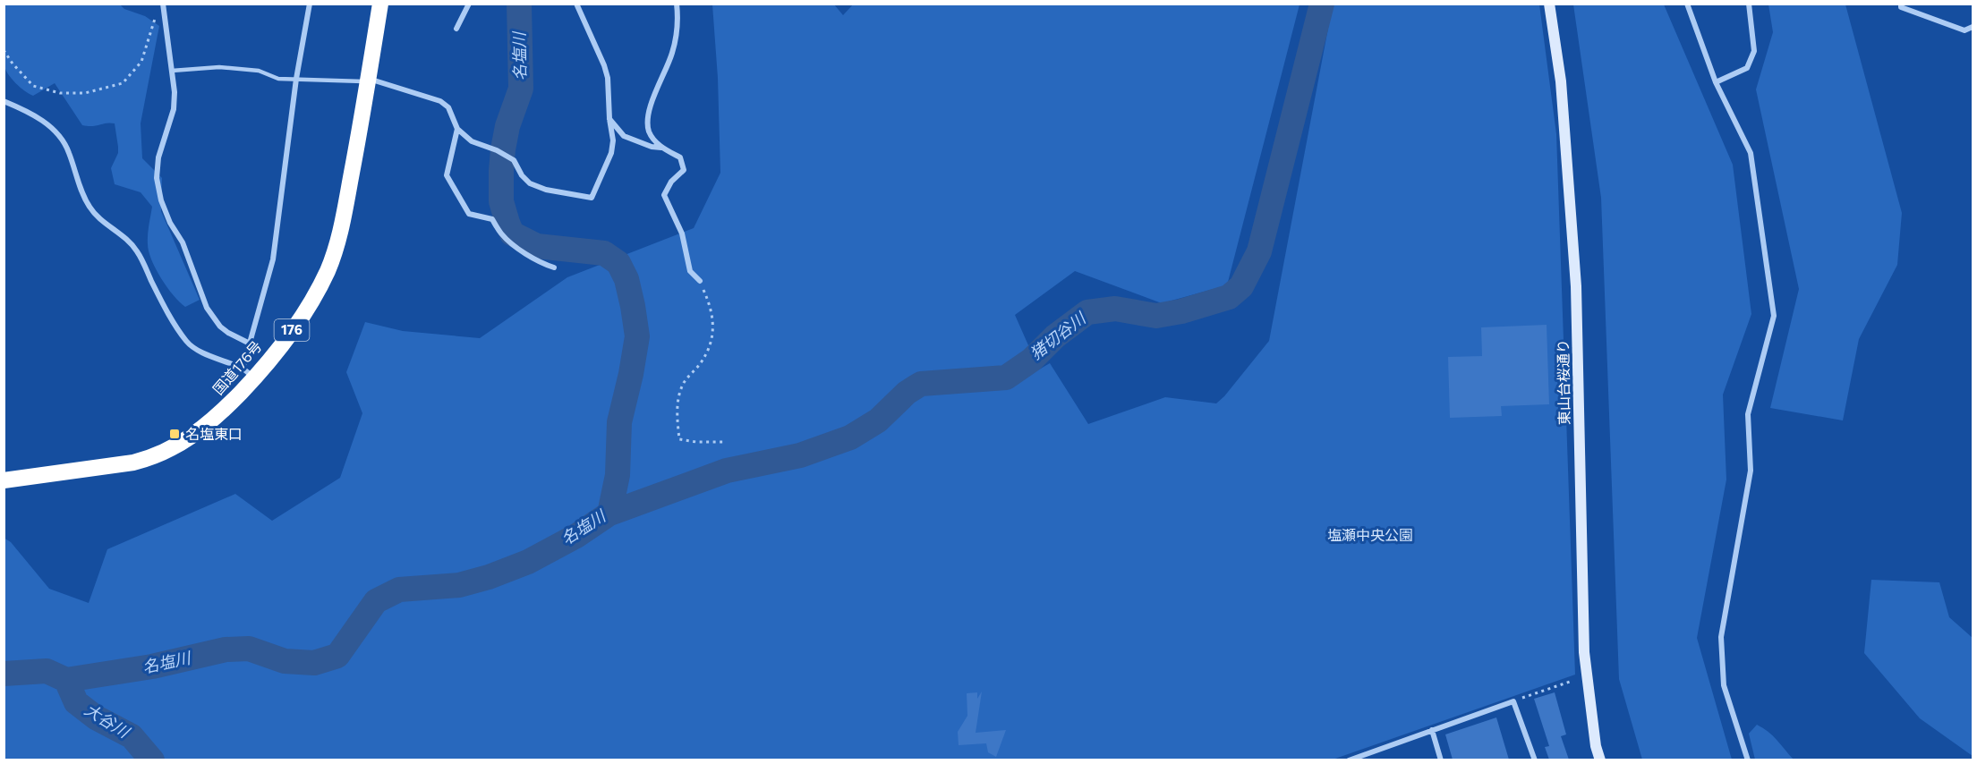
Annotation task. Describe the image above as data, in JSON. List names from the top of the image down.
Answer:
{
  "streets": {
    "highway": ["176", "国道176号"],
    "street": ["東山台桜通り"]
  },
  "water": ["名塩川", "猪切谷川", "大谷川"],
  "parks": ["塩瀬中央公園"],
  "places": {
    "transit": ["名塩東口"]
  }
}
